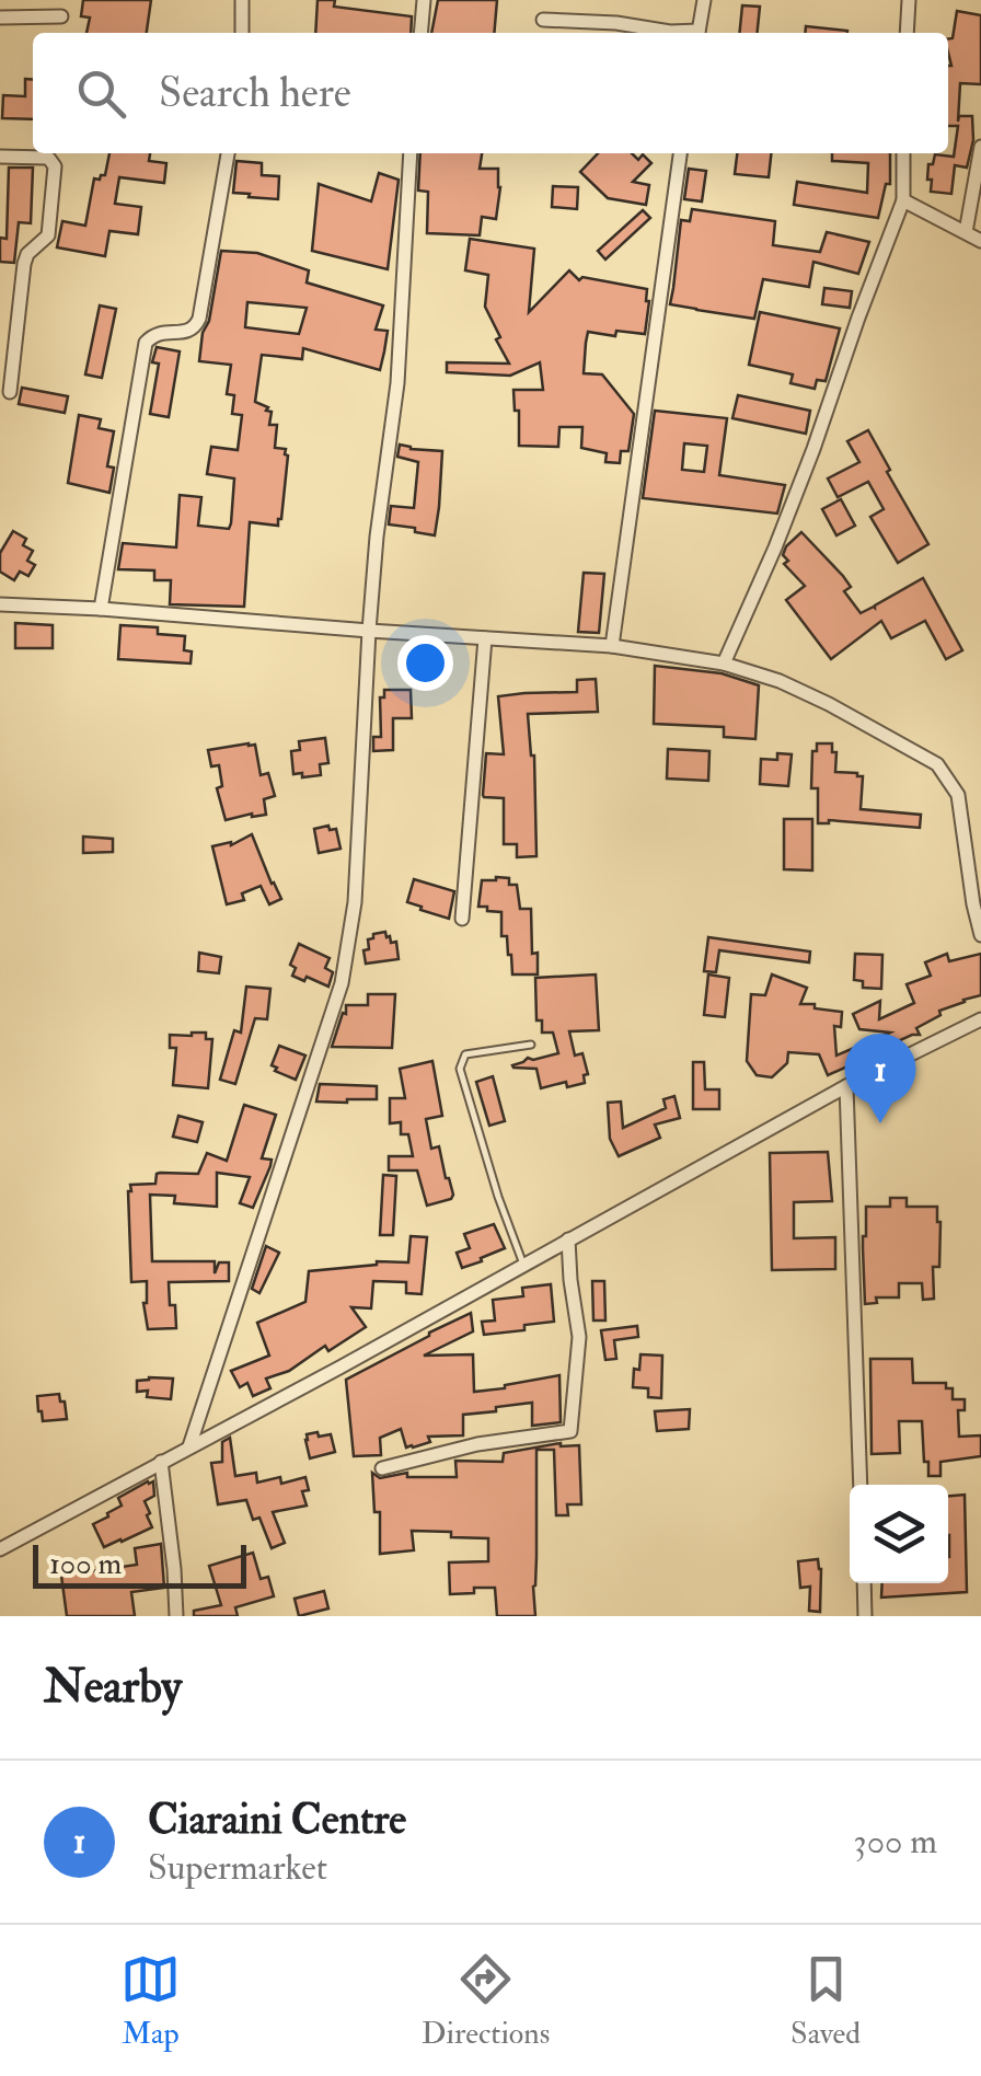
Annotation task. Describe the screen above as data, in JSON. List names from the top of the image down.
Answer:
{
  "scale_bar": "100 m",
  "page": {
    "search": "Search here",
    "pins": "1",
    "scale": "100 m",
    "heading": "Nearby",
    "list": [
      {
        "mark": "1",
        "name": "Ciaraini Centre",
        "note": "Supermarket",
        "value": "300 m"
      }
    ],
    "nav": ["Map", "Directions", "Saved"]
  }
}
